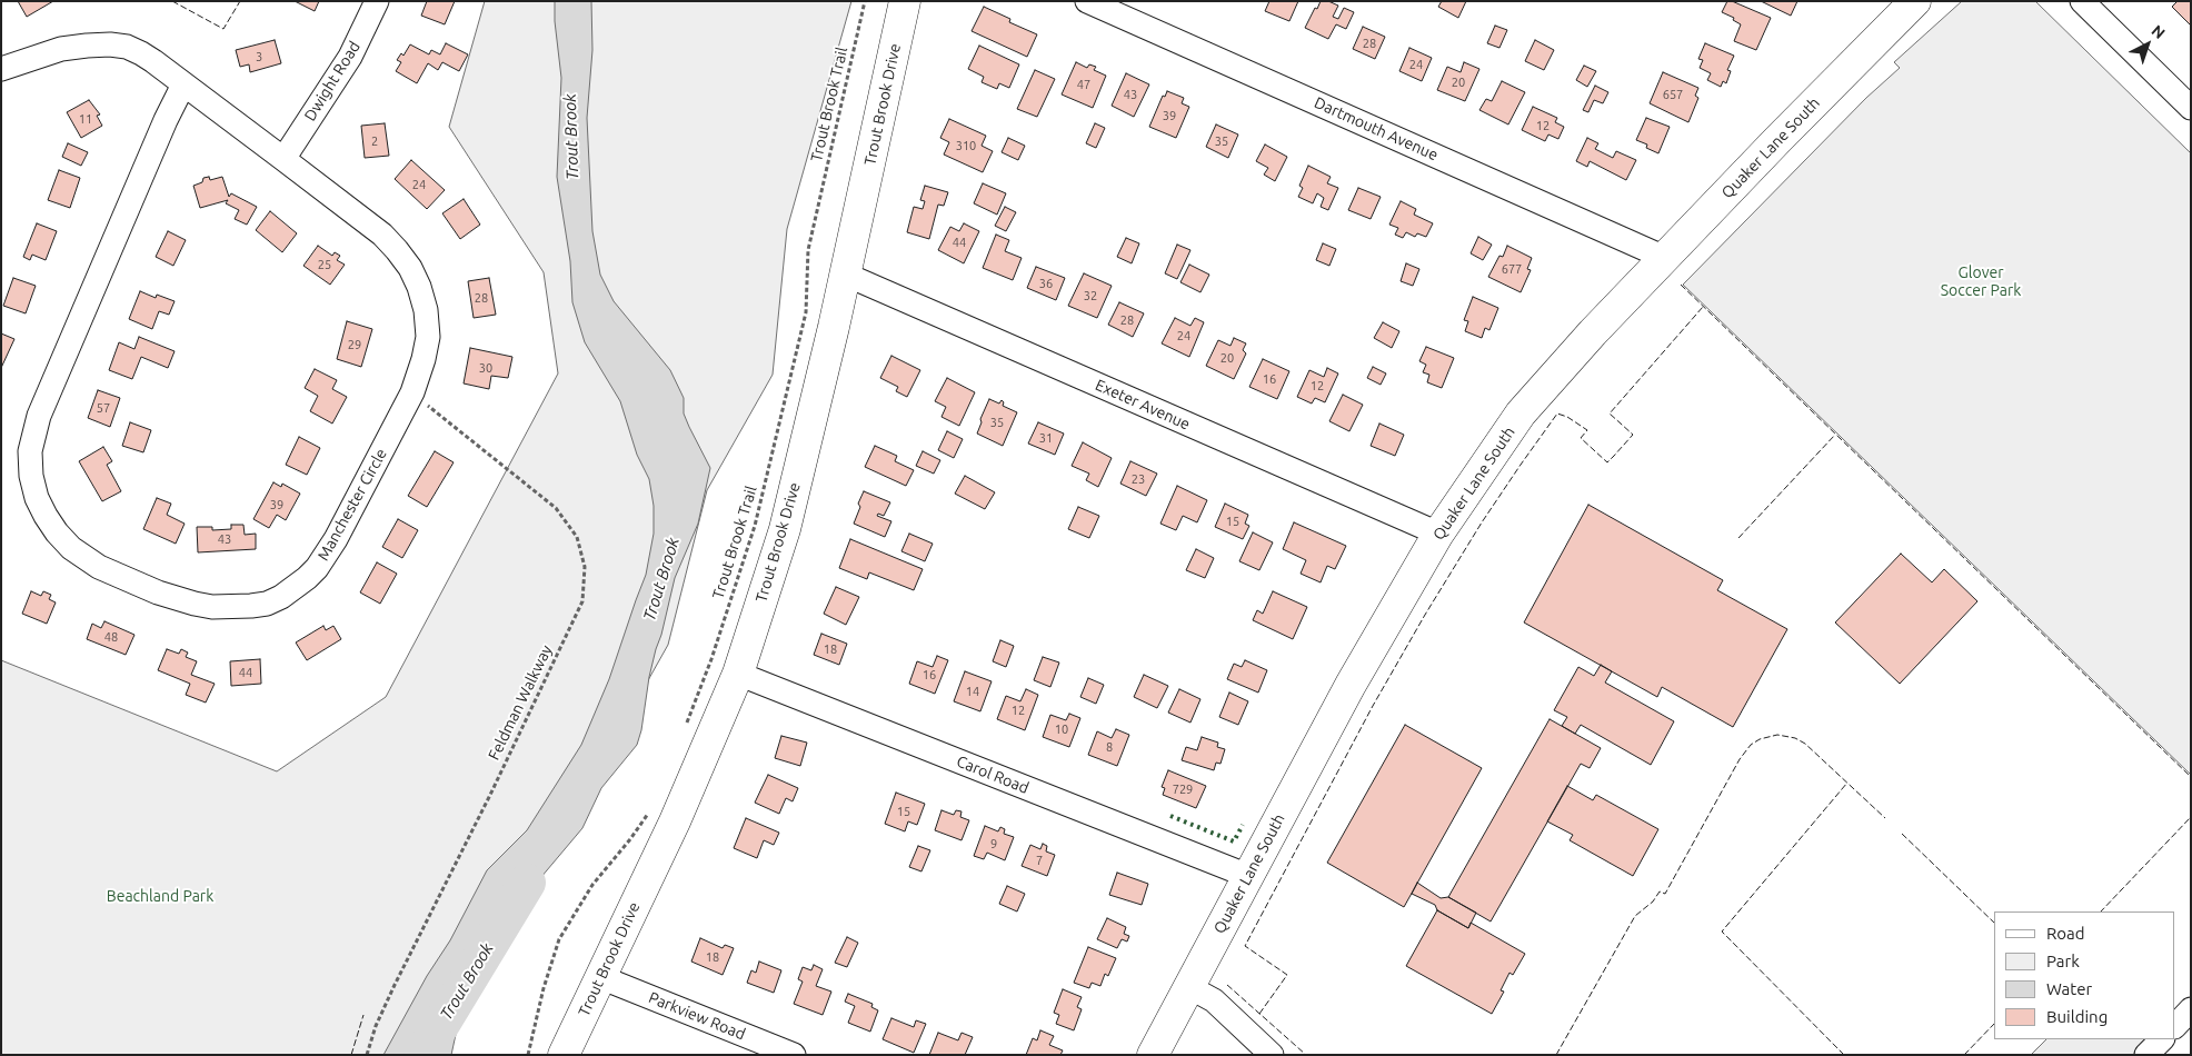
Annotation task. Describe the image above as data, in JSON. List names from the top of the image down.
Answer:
{
  "streets": {
    "main road": ["Trout Brook Drive", "Quaker Lane South"],
    "street": [
      "Dwight Road",
      "Dartmouth Avenue",
      "Exeter Avenue",
      "Manchester Circle",
      "Carol Road",
      "Parkview Road"
    ],
    "path": ["Trout Brook Trail", "Feldman Walkway"]
  },
  "crossings": [
    ["Dwight Road", "Manchester Circle"],
    ["Trout Brook Drive", "Exeter Avenue"],
    ["Trout Brook Drive", "Carol Road"],
    ["Trout Brook Drive", "Parkview Road"],
    ["Dartmouth Avenue", "Quaker Lane South"],
    ["Quaker Lane South", "Exeter Avenue"],
    ["Quaker Lane South", "Carol Road"]
  ],
  "water": ["Trout Brook"],
  "parks": ["Glover Soccer Park", "Beachland Park"],
  "house_numbers": [
    "28",
    "3",
    "24",
    "20",
    "47",
    "43",
    "657",
    "39",
    "11",
    "12",
    "2",
    "35",
    "310",
    "24",
    "44",
    "25",
    "677",
    "36",
    "32",
    "28",
    "28",
    "24",
    "29",
    "20",
    "30",
    "16",
    "12",
    "57",
    "35",
    "31",
    "23",
    "39",
    "15",
    "43",
    "48",
    "18",
    "44",
    "16",
    "14",
    "12",
    "10",
    "8",
    "729",
    "15",
    "9",
    "7",
    "18"
  ],
  "legend": [
    "Road",
    "Park",
    "Water",
    "Building"
  ],
  "north": "top right"
}
